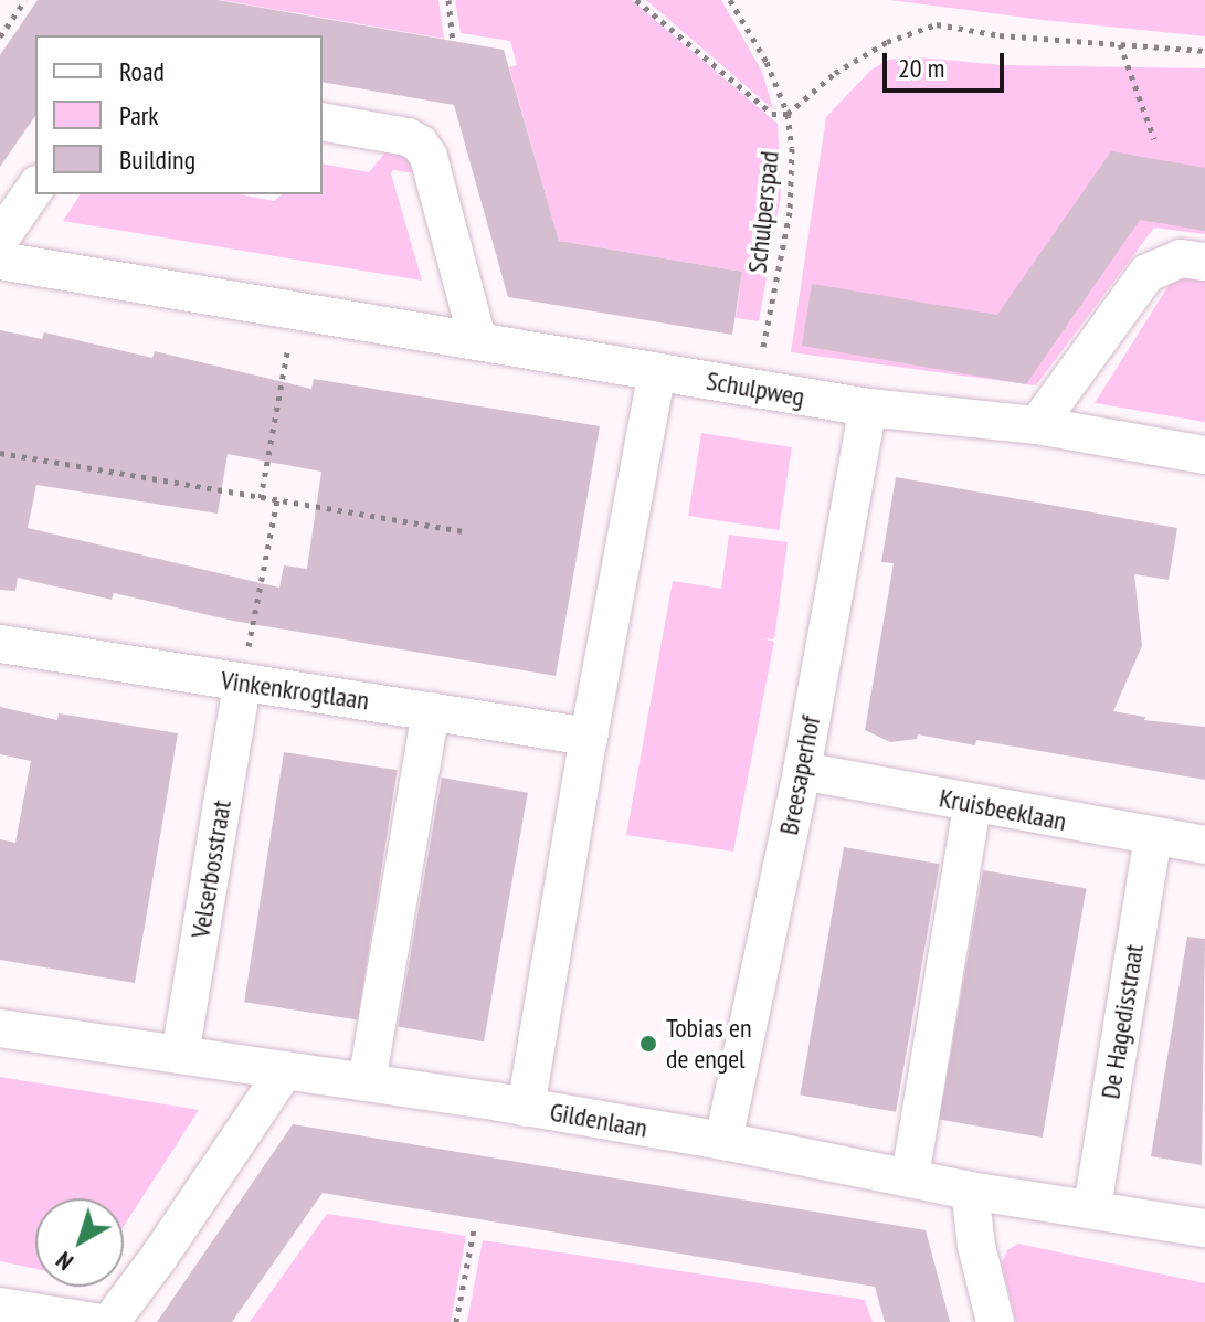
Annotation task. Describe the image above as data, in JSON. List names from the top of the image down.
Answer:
{
  "streets": {
    "street": [
      "Schulpweg",
      "Vinkenkrogtlaan",
      "Breesaperhof",
      "Kruisbeeklaan",
      "Velserbosstraat",
      "De Hagedisstraat",
      "Gildenlaan"
    ],
    "path": ["Schulperspad"]
  },
  "crossings": [
    ["Schulperspad", "Schulpweg"],
    ["Schulpweg", "Breesaperhof"],
    ["Vinkenkrogtlaan", "Velserbosstraat"],
    ["Breesaperhof", "Kruisbeeklaan"],
    ["Breesaperhof", "Gildenlaan"],
    ["Kruisbeeklaan", "De Hagedisstraat"],
    ["Velserbosstraat", "Gildenlaan"],
    ["De Hagedisstraat", "Gildenlaan"]
  ],
  "places": ["Tobias en de engel"],
  "legend": ["Road", "Park", "Building"],
  "scale_bar": "20 m",
  "north": "bottom left"
}
